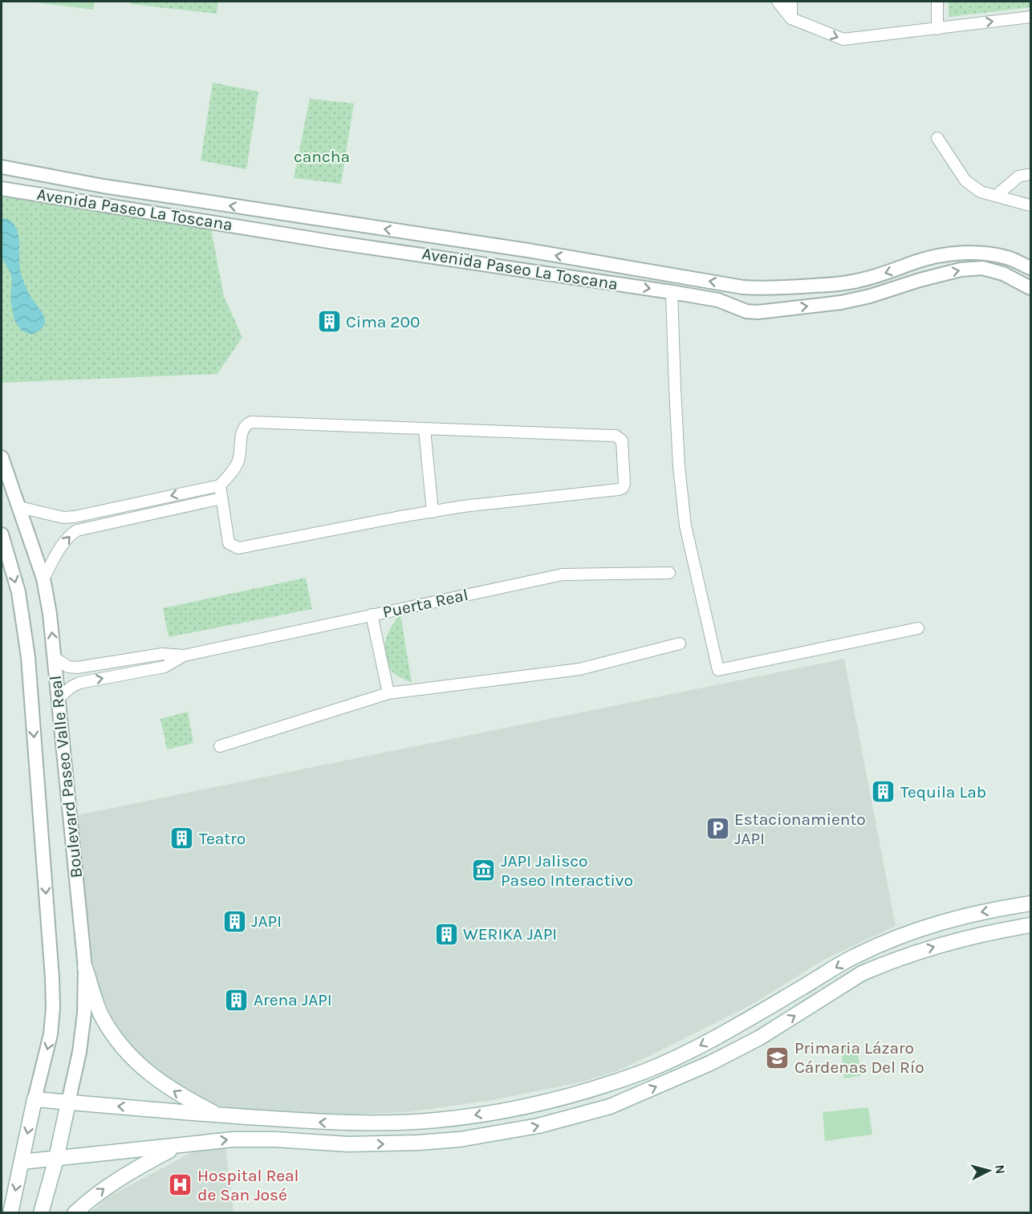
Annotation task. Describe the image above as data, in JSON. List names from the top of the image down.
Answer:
{
  "streets": {
    "street": ["Avenida Paseo La Toscana", "Puerta Real", "Boulevard Paseo Valle Real"]
  },
  "crossings": [
    ["Puerta Real", "Boulevard Paseo Valle Real"]
  ],
  "parks": ["cancha"],
  "places": {
    "building": [
      "Cima 200",
      "Tequila Lab",
      "Teatro",
      "JAPI",
      "WERIKA JAPI",
      "Arena JAPI"
    ],
    "parking": ["Estacionamiento JAPI"],
    "museum": ["JAPI Jalisco Paseo Interactivo"],
    "school or university": ["Primaria Lázaro Cárdenas Del Río"],
    "hospital": ["Hospital Real de San José"]
  },
  "north": "right"
}
